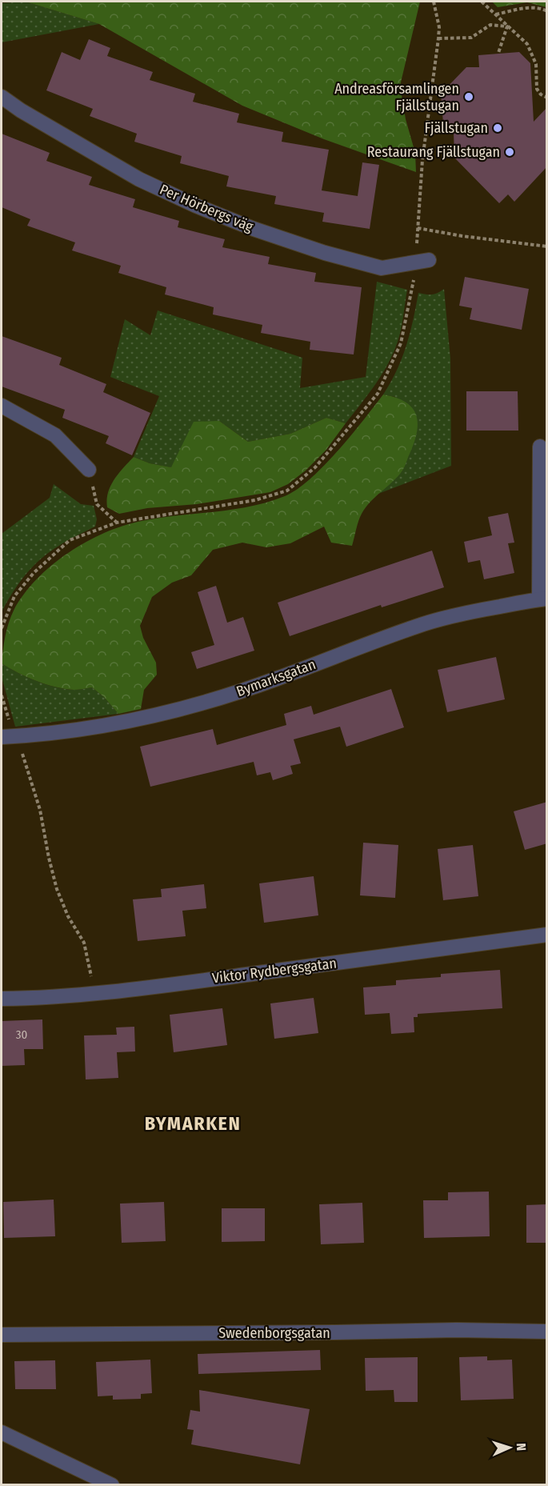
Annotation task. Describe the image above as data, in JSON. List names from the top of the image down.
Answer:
{
  "streets": {
    "street": [
      "Per Hörbergs väg",
      "Bymarksgatan",
      "Viktor Rydbergsgatan",
      "Swedenborgsgatan"
    ]
  },
  "districts": ["BYMARKEN"],
  "places": ["Andreasförsamlingen Fjällstugan", "Fjällstugan", "Restaurang Fjällstugan"],
  "house_numbers": ["30"],
  "north": "right"
}
